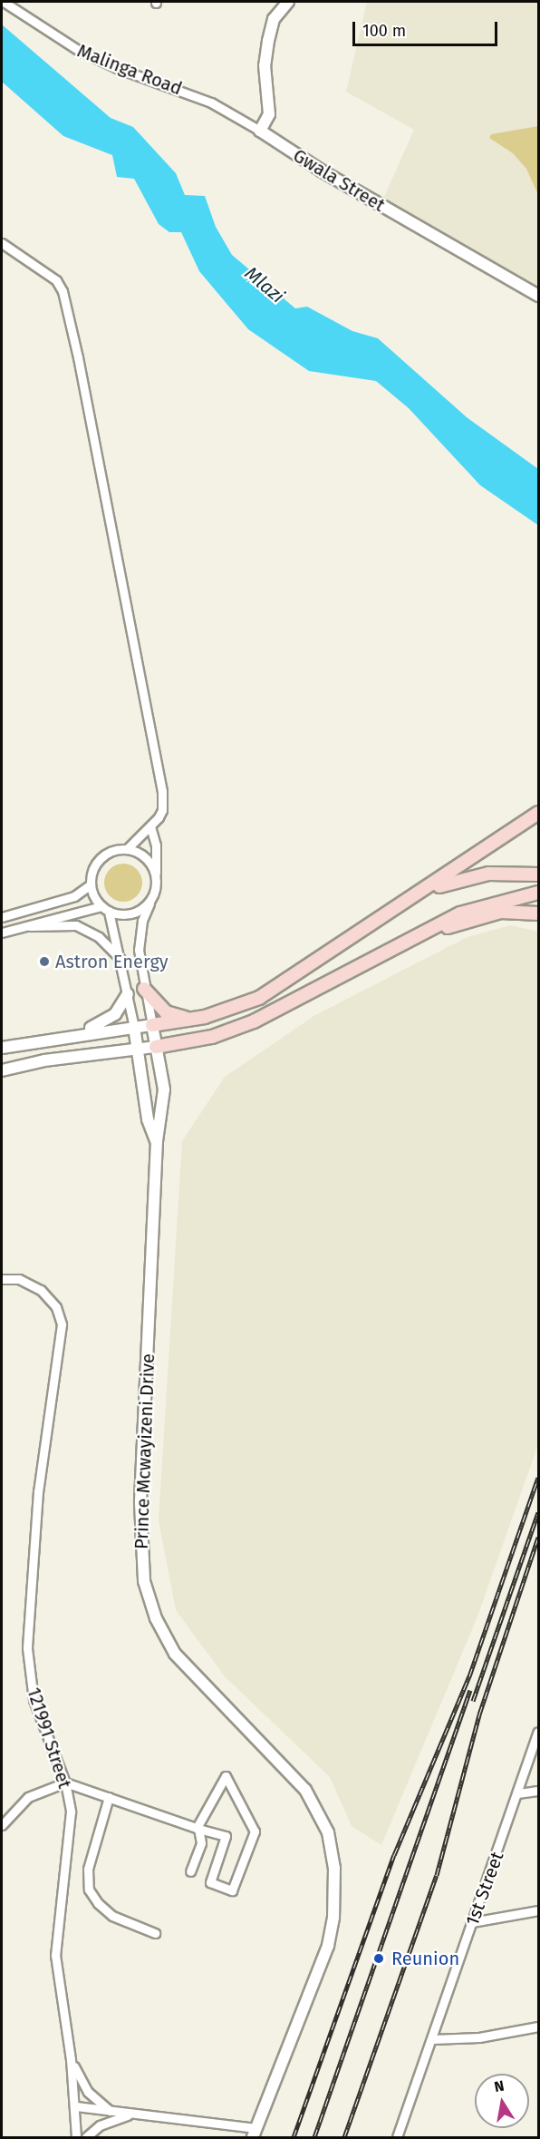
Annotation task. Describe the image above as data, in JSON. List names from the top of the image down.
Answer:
{
  "streets": {
    "street": [
      "Malinga Road",
      "Gwala Street",
      "Prince Mcwayizeni Drive",
      "121991 Street",
      "1st Street"
    ]
  },
  "crossings": [
    ["Malinga Road", "Gwala Street"]
  ],
  "water": ["Mlazi"],
  "places": ["Astron Energy", "Reunion"],
  "scale_bar": "100 m",
  "north": "top"
}
